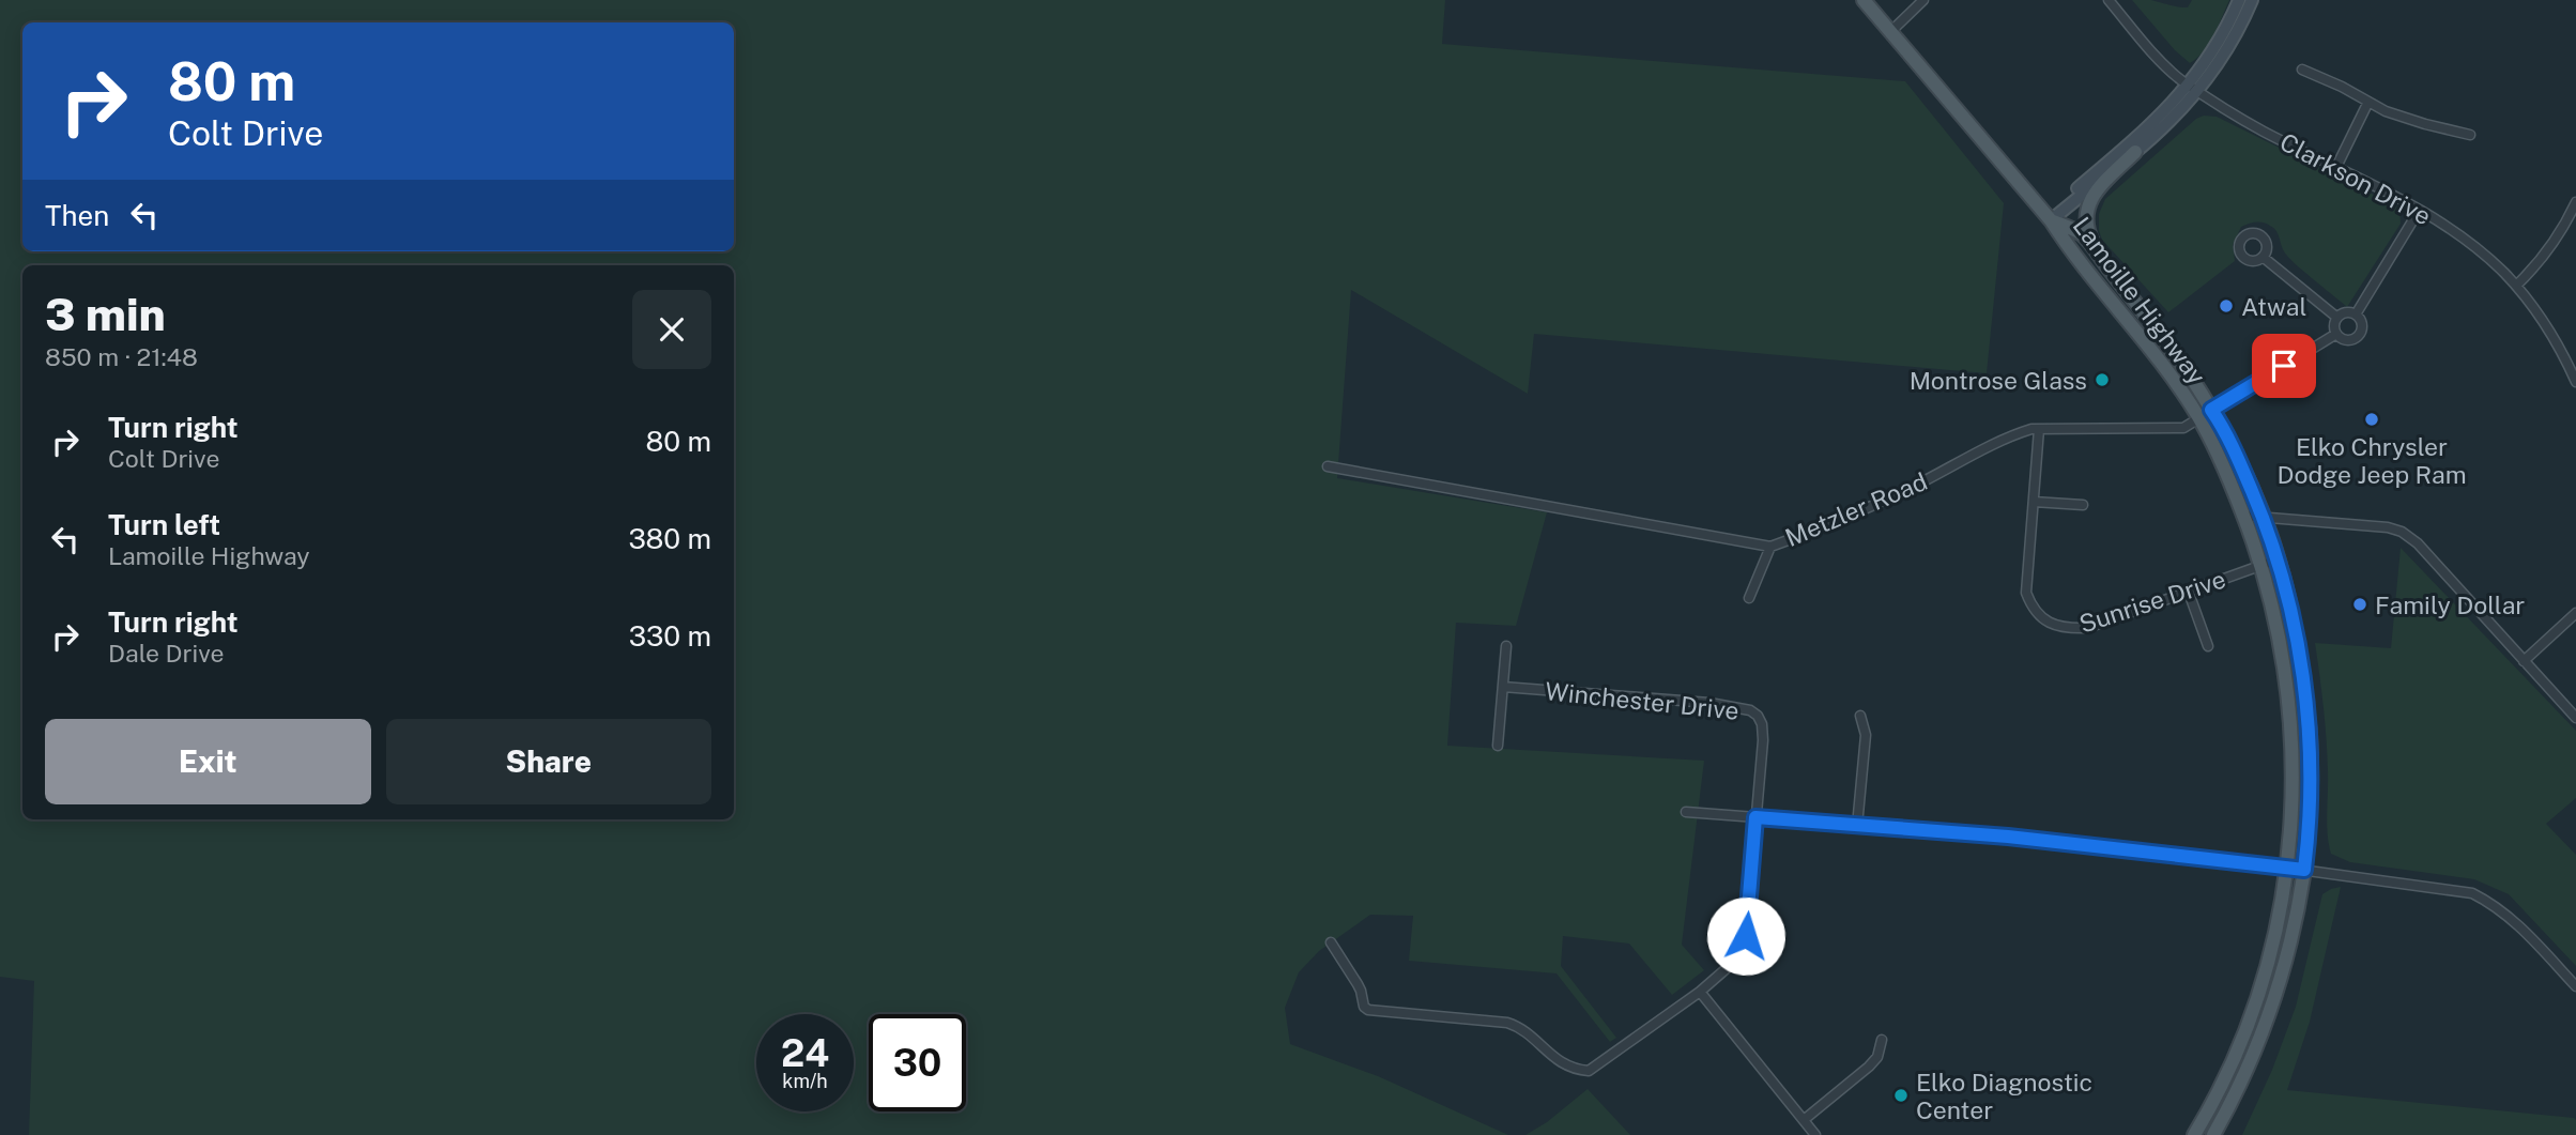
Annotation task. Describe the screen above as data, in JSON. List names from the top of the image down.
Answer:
{
  "streets": {
    "main road": ["Lamoille Highway"],
    "street": [
      "Clarkson Drive",
      "Metzler Road",
      "Sunrise Drive",
      "Winchester Drive"
    ]
  },
  "crossings": [
    ["Lamoille Highway", "Metzler Road"],
    ["Lamoille Highway", "Sunrise Drive"],
    ["Metzler Road", "Sunrise Drive"]
  ],
  "places": [
    "Atwal",
    "Montrose Glass",
    "Elko Chrysler Dodge Jeep Ram",
    "Family Dollar",
    "Elko Diagnostic Center"
  ],
  "page": {
    "turn": ["80 m", "Colt Drive"],
    "then": "Then",
    "heading": ["3 min", "850 m · 21:48"],
    "list": [
      {
        "name": "Turn right",
        "note": "Colt Drive",
        "value": "80 m"
      },
      {
        "name": "Turn left",
        "note": "Lamoille Highway",
        "value": "380 m"
      },
      {
        "name": "Turn right",
        "note": "Dale Drive",
        "value": "330 m"
      }
    ],
    "buttons": ["Exit", "Share"],
    "speed": "24 km/h",
    "limit": "30"
  }
}
